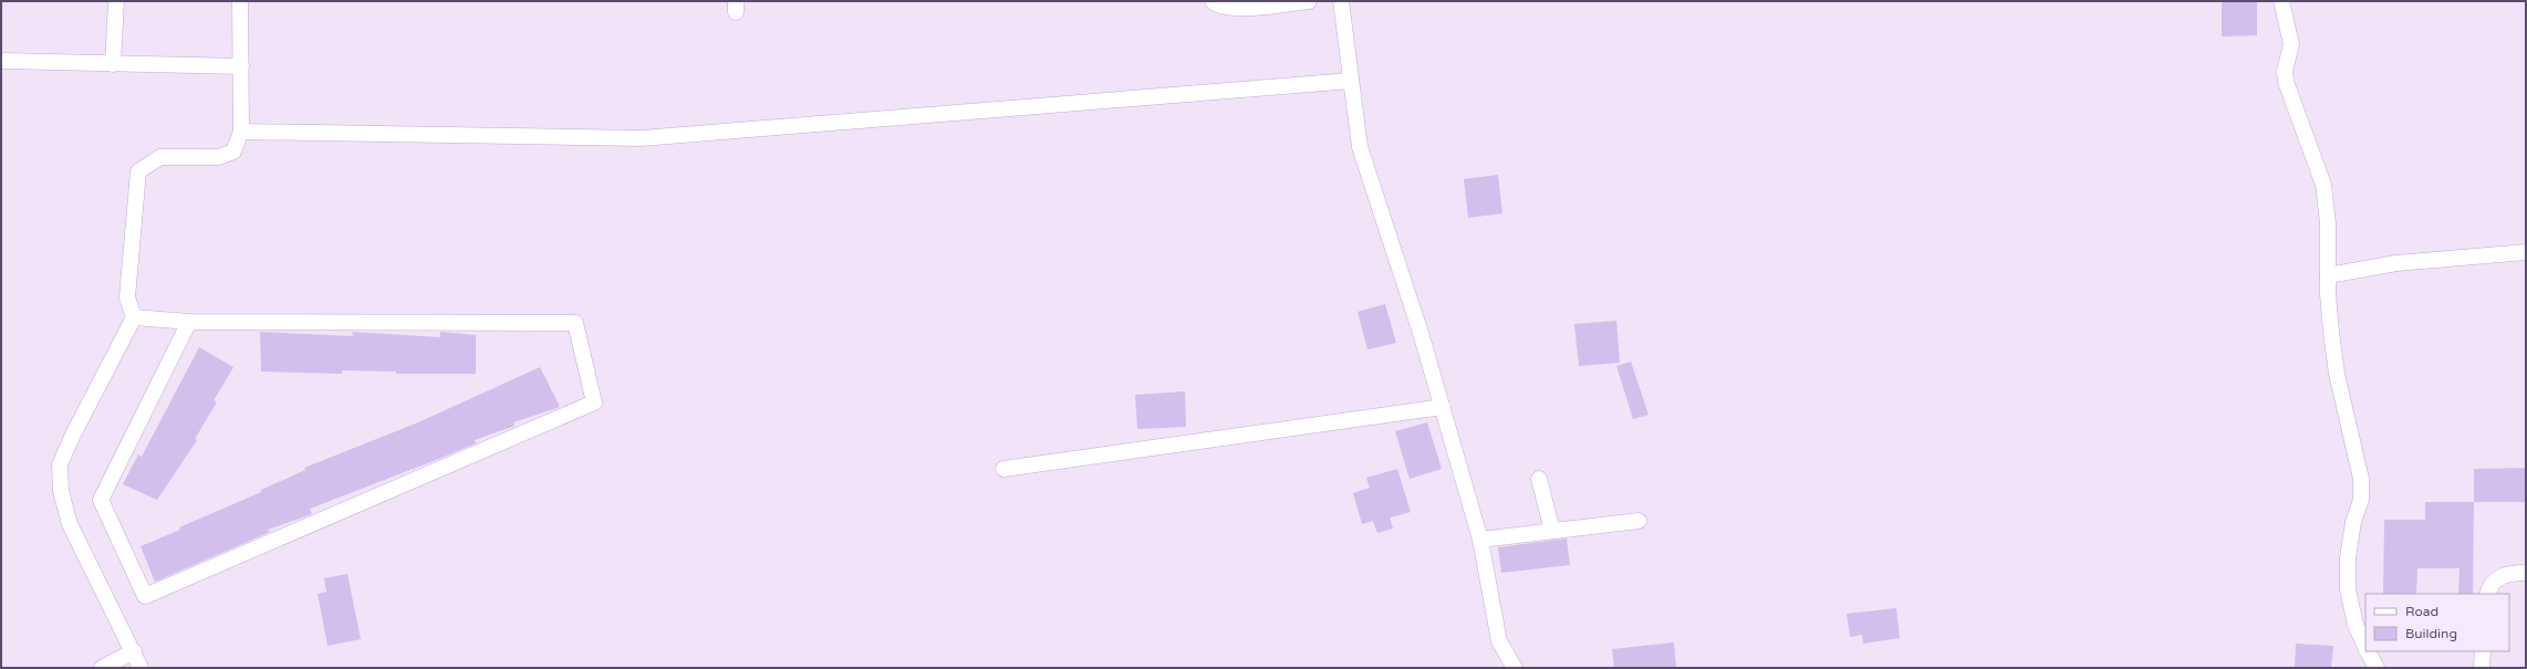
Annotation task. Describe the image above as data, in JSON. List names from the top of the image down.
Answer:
{
  "legend": ["Road", "Building"]
}
